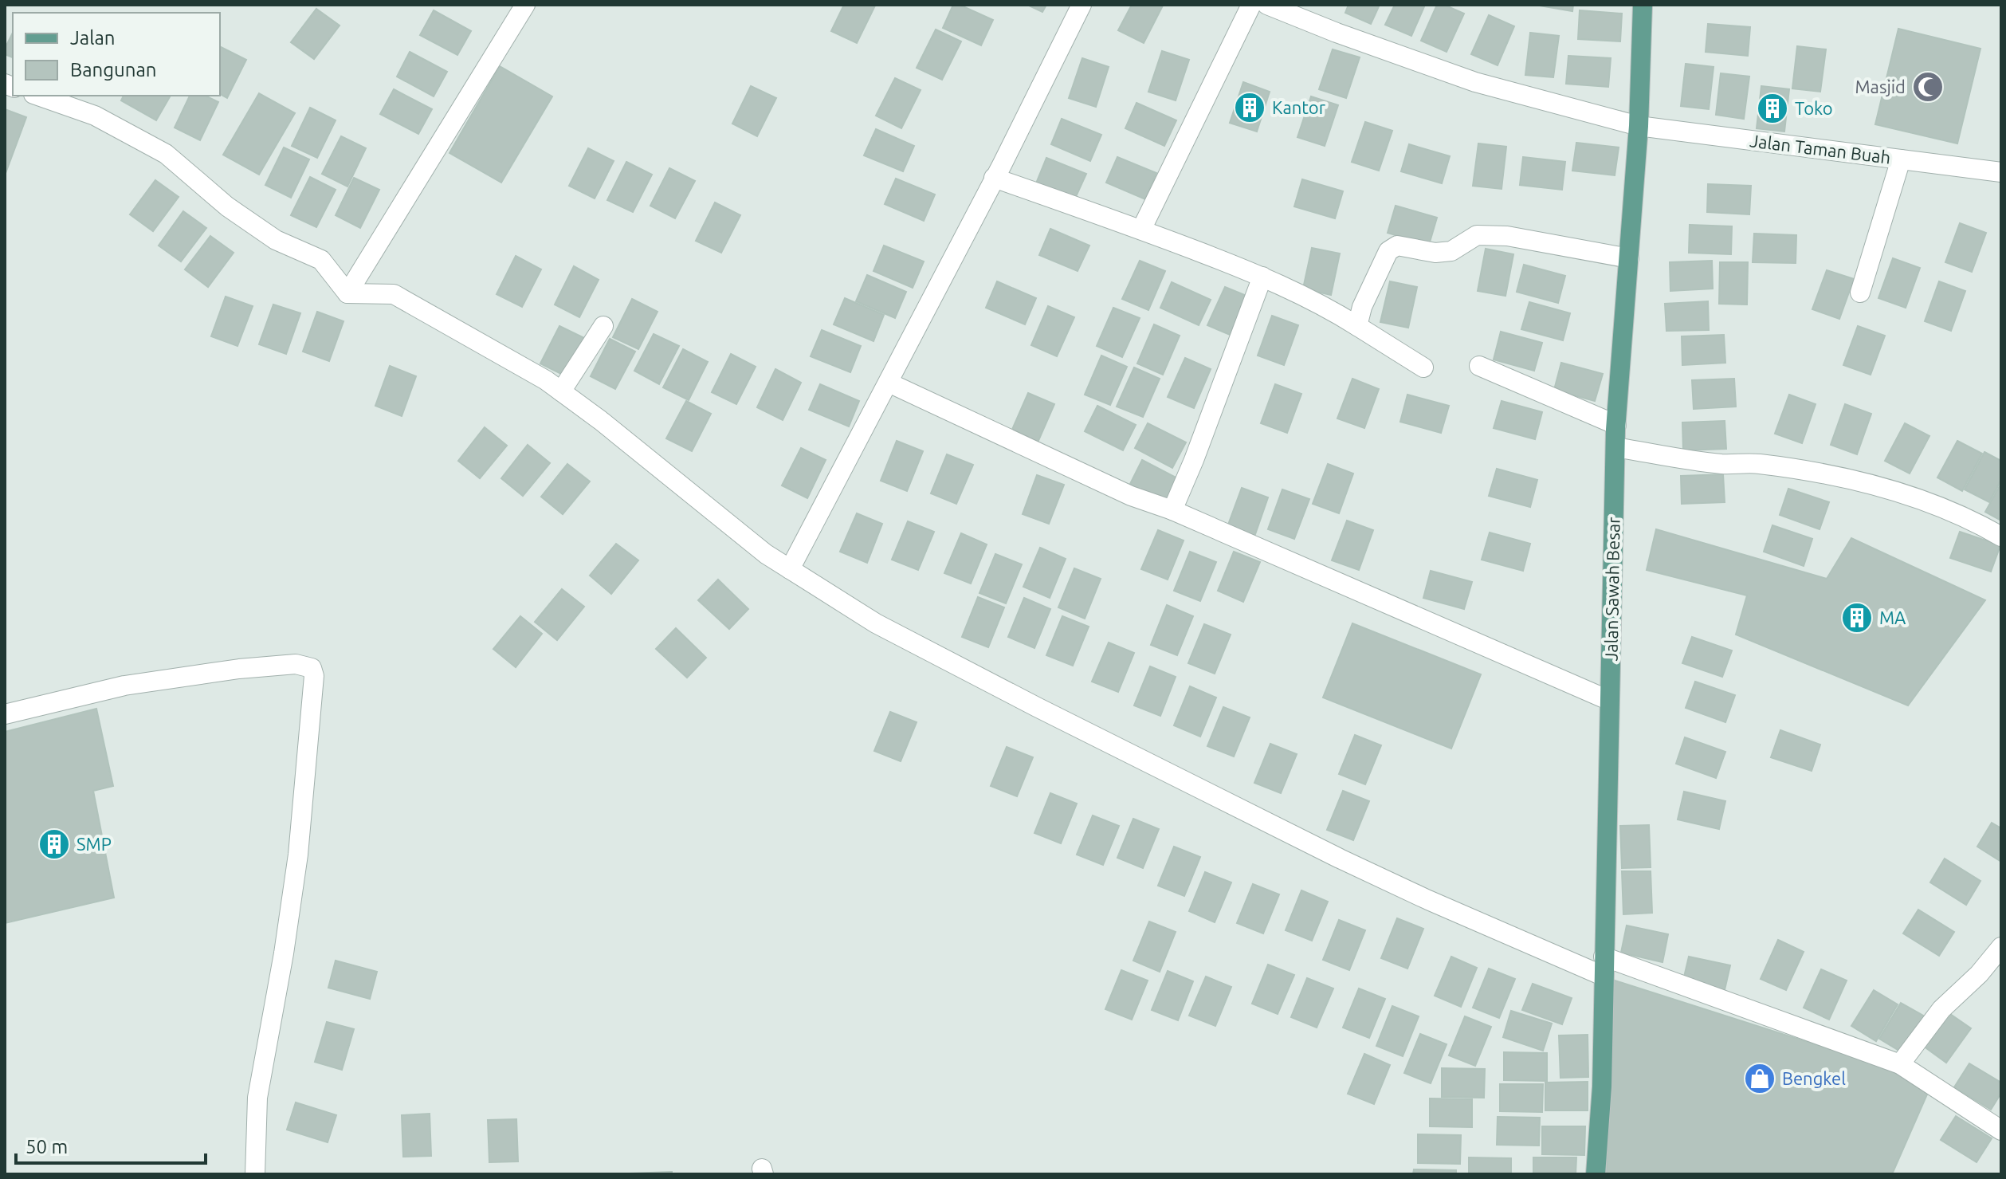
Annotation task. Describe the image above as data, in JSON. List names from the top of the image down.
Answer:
{
  "streets": {
    "main road": ["Jalan Sawah Besar"],
    "street": ["Jalan Taman Buah"]
  },
  "crossings": [
    ["Jalan Taman Buah", "Jalan Sawah Besar"]
  ],
  "places": {
    "mosque": ["Masjid"],
    "building": [
      "Kantor",
      "Toko",
      "MA",
      "SMP"
    ],
    "shop": ["Bengkel"]
  },
  "legend": ["Jalan", "Bangunan"],
  "scale_bar": "50 m"
}
